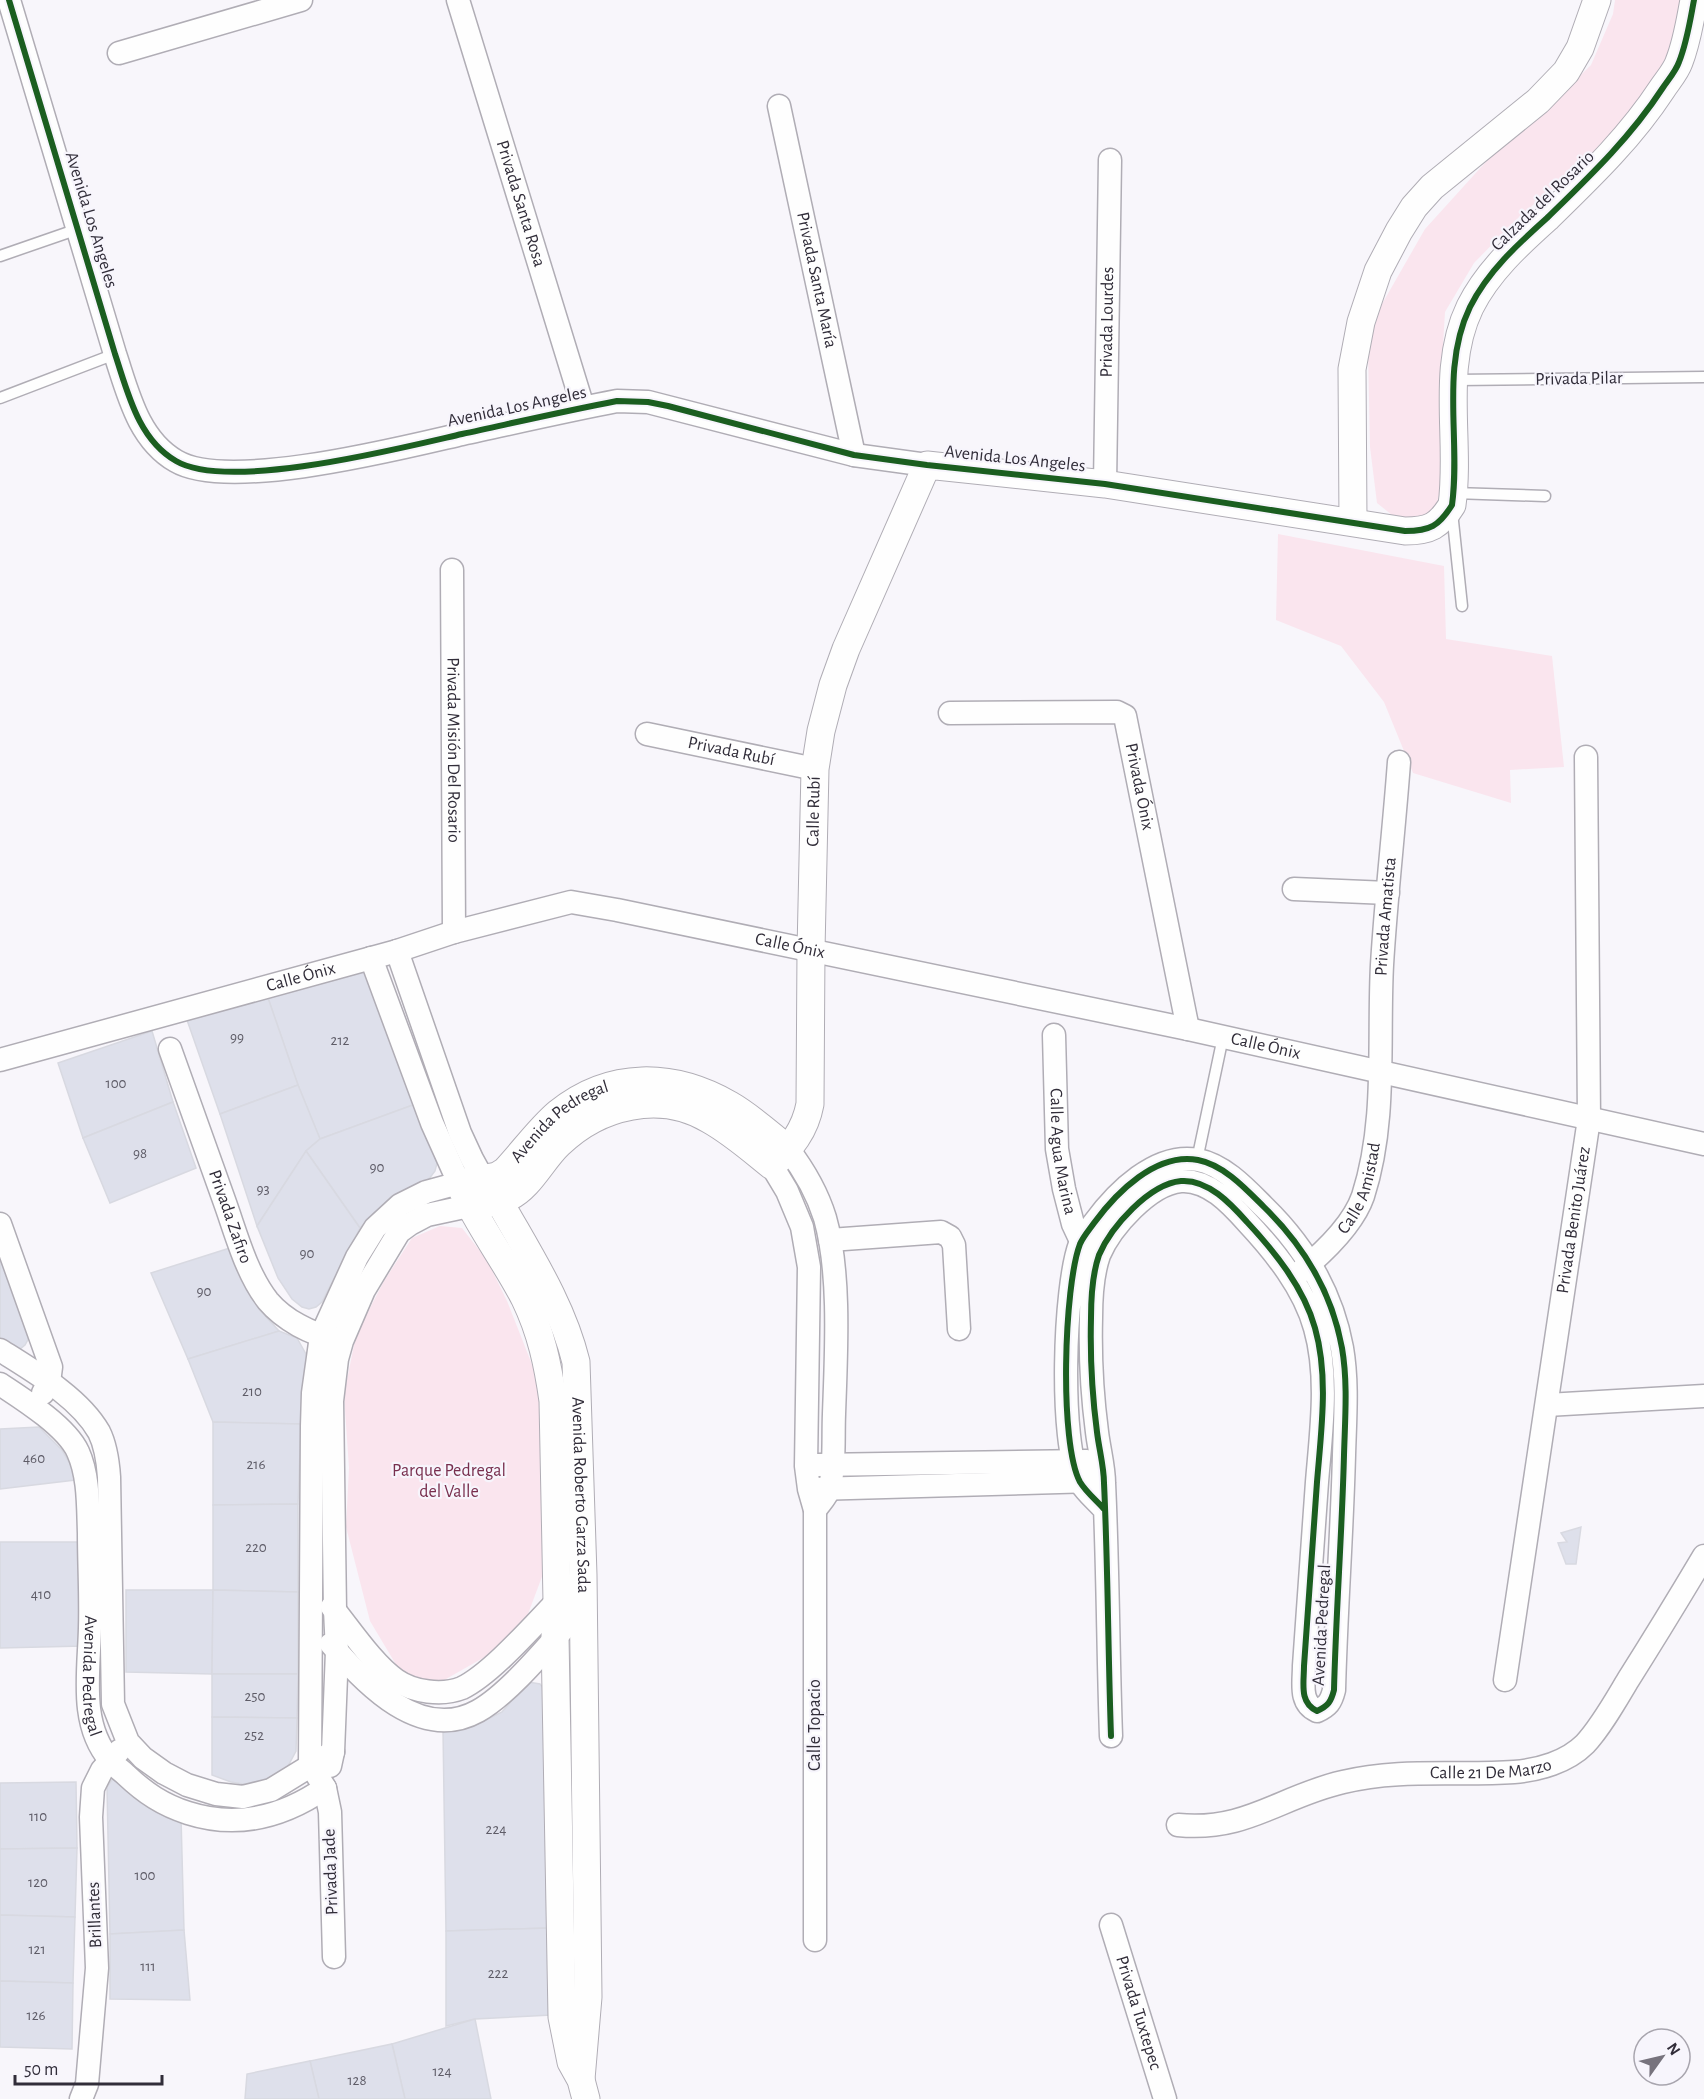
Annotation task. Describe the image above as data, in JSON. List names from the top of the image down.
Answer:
{
  "streets": {
    "street": [
      "Calzada del Rosario",
      "Privada Santa Rosa",
      "Avenida Los Angeles",
      "Privada Santa María",
      "Privada Lourdes",
      "Privada Misión Del Rosario",
      "Privada Rubí",
      "Privada Ónix",
      "Calle Rubí",
      "Privada Amatista",
      "Calle Ónix",
      "Avenida Pedregal",
      "Calle Agua Marina",
      "Calle Amistad",
      "Privada Zafiro",
      "Privada Benito Juárez",
      "Avenida Roberto Garza Sada",
      "Calle Topacio",
      "Calle 21 De Marzo",
      "Privada Jade",
      "Brillantes",
      "Privada Tuxtepec"
    ],
    "lane": ["Privada Pilar"]
  },
  "crossings": [
    ["Calzada del Rosario", "Privada Pilar"],
    ["Privada Santa Rosa", "Avenida Los Angeles"],
    ["Avenida Los Angeles", "Privada Santa María"],
    ["Avenida Los Angeles", "Privada Lourdes"],
    ["Avenida Los Angeles", "Calle Rubí"],
    ["Privada Misión Del Rosario", "Calle Ónix"],
    ["Privada Rubí", "Calle Rubí"],
    ["Privada Ónix", "Calle Ónix"],
    ["Calle Rubí", "Calle Ónix"],
    ["Calle Rubí", "Avenida Pedregal"],
    ["Privada Amatista", "Calle Ónix"],
    ["Privada Amatista", "Calle Amistad"],
    ["Calle Ónix", "Calle Amistad"],
    ["Calle Ónix", "Privada Benito Juárez"],
    ["Calle Ónix", "Avenida Roberto Garza Sada"],
    ["Avenida Pedregal", "Calle Amistad"],
    ["Avenida Pedregal", "Privada Zafiro"],
    ["Avenida Pedregal", "Avenida Roberto Garza Sada"],
    ["Avenida Pedregal", "Calle Topacio"],
    ["Avenida Pedregal", "Privada Jade"],
    ["Avenida Pedregal", "Brillantes"]
  ],
  "parks": ["Parque Pedregal del Valle"],
  "house_numbers": [
    "99",
    "212",
    "100",
    "98",
    "90",
    "93",
    "90",
    "90",
    "210",
    "460",
    "216",
    "220",
    "410",
    "250",
    "252",
    "110",
    "224",
    "100",
    "120",
    "121",
    "111",
    "222",
    "126",
    "124",
    "128"
  ],
  "scale_bar": "50 m",
  "north": "top right"
}
